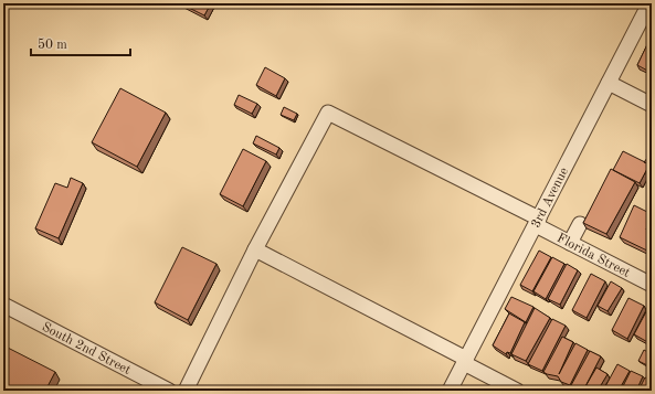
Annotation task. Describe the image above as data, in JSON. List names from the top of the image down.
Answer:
{
  "streets": {
    "street": ["3rd Avenue", "Florida Street", "South 2nd Street"]
  },
  "crossings": [
    ["3rd Avenue", "Florida Street"]
  ],
  "scale_bar": "50 m"
}
